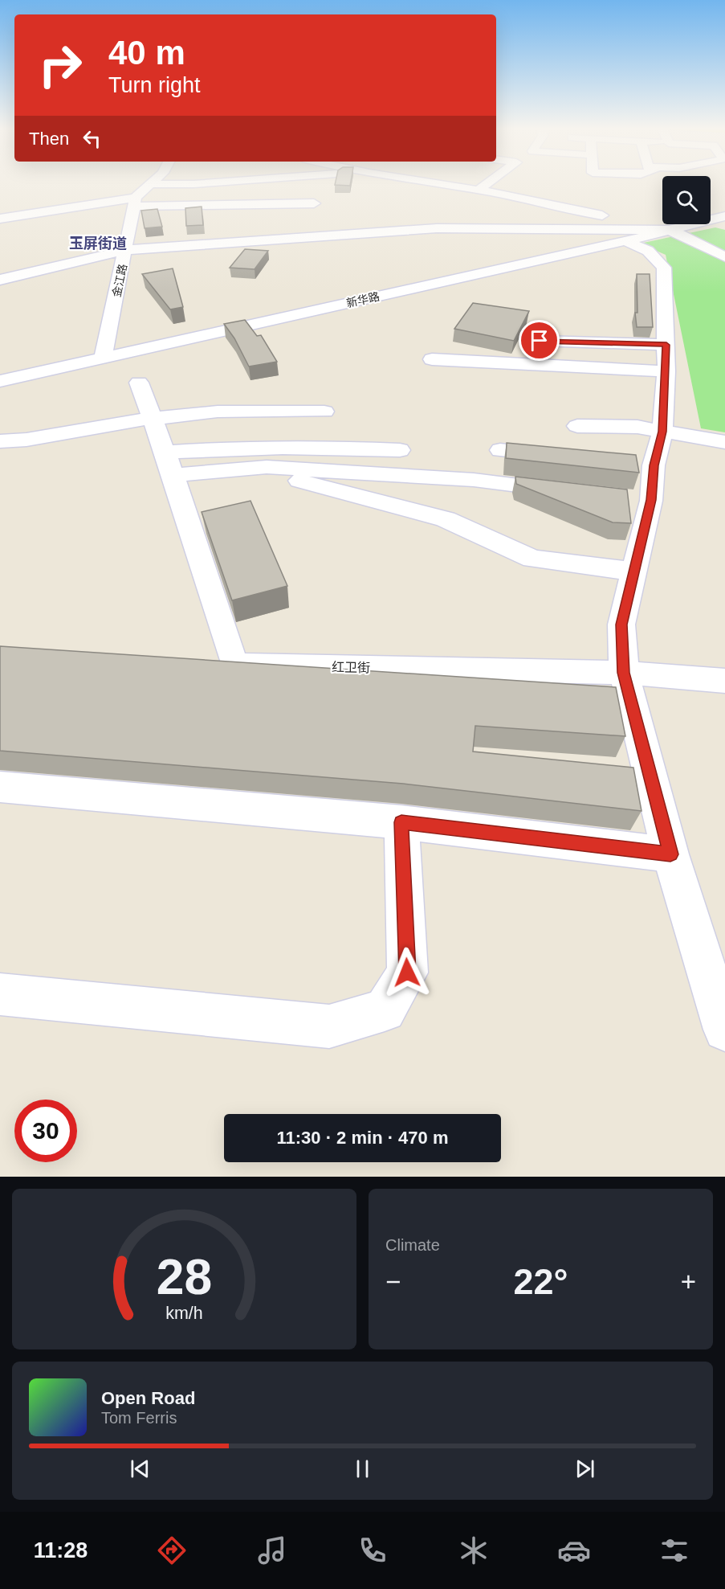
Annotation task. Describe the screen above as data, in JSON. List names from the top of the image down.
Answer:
{
  "streets": {
    "street": ["金江路", "新华路", "红卫街"]
  },
  "crossings": [
    ["金江路", "新华路"]
  ],
  "districts": ["玉屏街道"],
  "page": {
    "turn": ["40 m", "Turn right"],
    "then": "Then",
    "limit": "30",
    "trip": "11:30 · 2 min · 470 m",
    "tile": "Climate",
    "heat": ["−", "22°", "+"],
    "song": ["Open Road", "Tom Ferris"],
    "tabs": "11:28",
    "gauge": ["28", "km/h"]
  }
}
